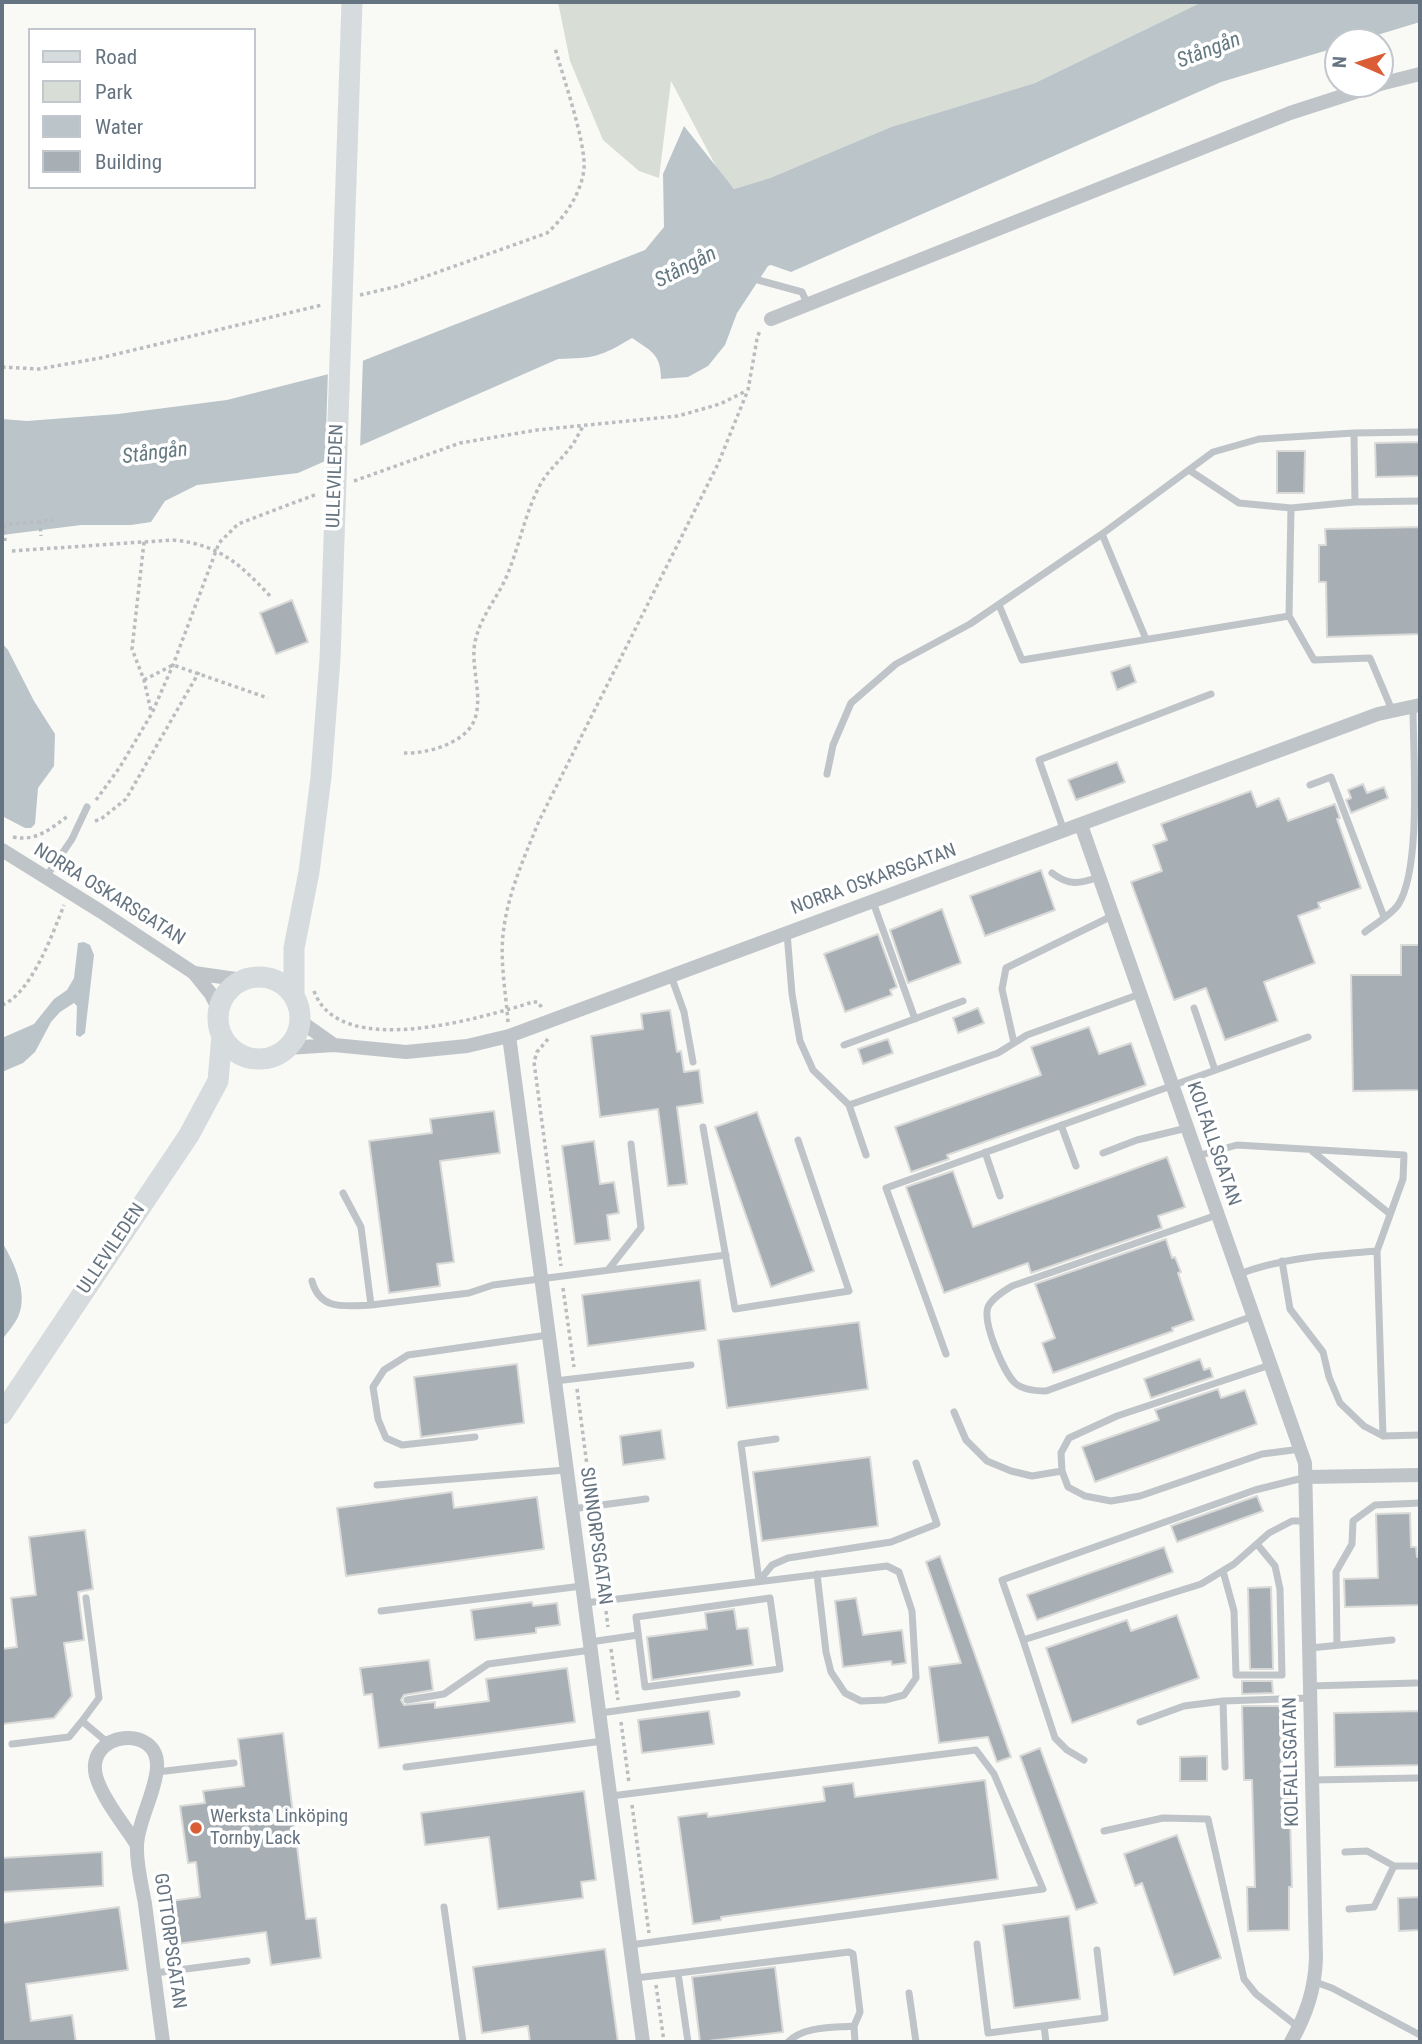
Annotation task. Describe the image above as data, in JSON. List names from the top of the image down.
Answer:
{
  "streets": {
    "main road": ["ULLEVILEDEN"],
    "street": [
      "NORRA OSKARSGATAN",
      "KOLFALLSGATAN",
      "SUNNORPSGATAN",
      "GOTTORPSGATAN"
    ]
  },
  "crossings": [
    ["ULLEVILEDEN", "NORRA OSKARSGATAN"],
    ["NORRA OSKARSGATAN", "KOLFALLSGATAN"],
    ["NORRA OSKARSGATAN", "SUNNORPSGATAN"]
  ],
  "water": ["Stångån"],
  "places": ["Werksta Linköping Tornby Lack"],
  "legend": [
    "Road",
    "Park",
    "Water",
    "Building"
  ],
  "north": "left"
}
